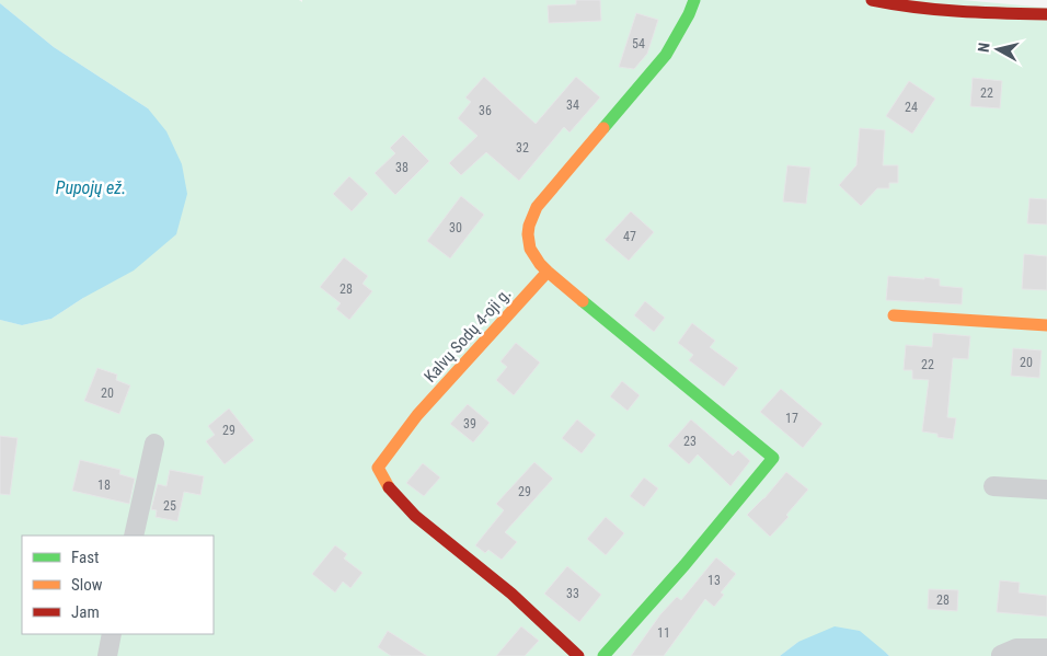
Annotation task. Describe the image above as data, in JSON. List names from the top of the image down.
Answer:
{
  "streets": {
    "street": ["Kalvų Sodų 4-oji g."]
  },
  "water": ["Pupojų ež."],
  "house_numbers": [
    "54",
    "22",
    "34",
    "24",
    "36",
    "32",
    "38",
    "30",
    "47",
    "28",
    "20",
    "22",
    "20",
    "17",
    "39",
    "29",
    "23",
    "18",
    "29",
    "25",
    "13",
    "33",
    "28",
    "11"
  ],
  "legend": ["Fast", "Slow", "Jam"],
  "north": "left"
}
